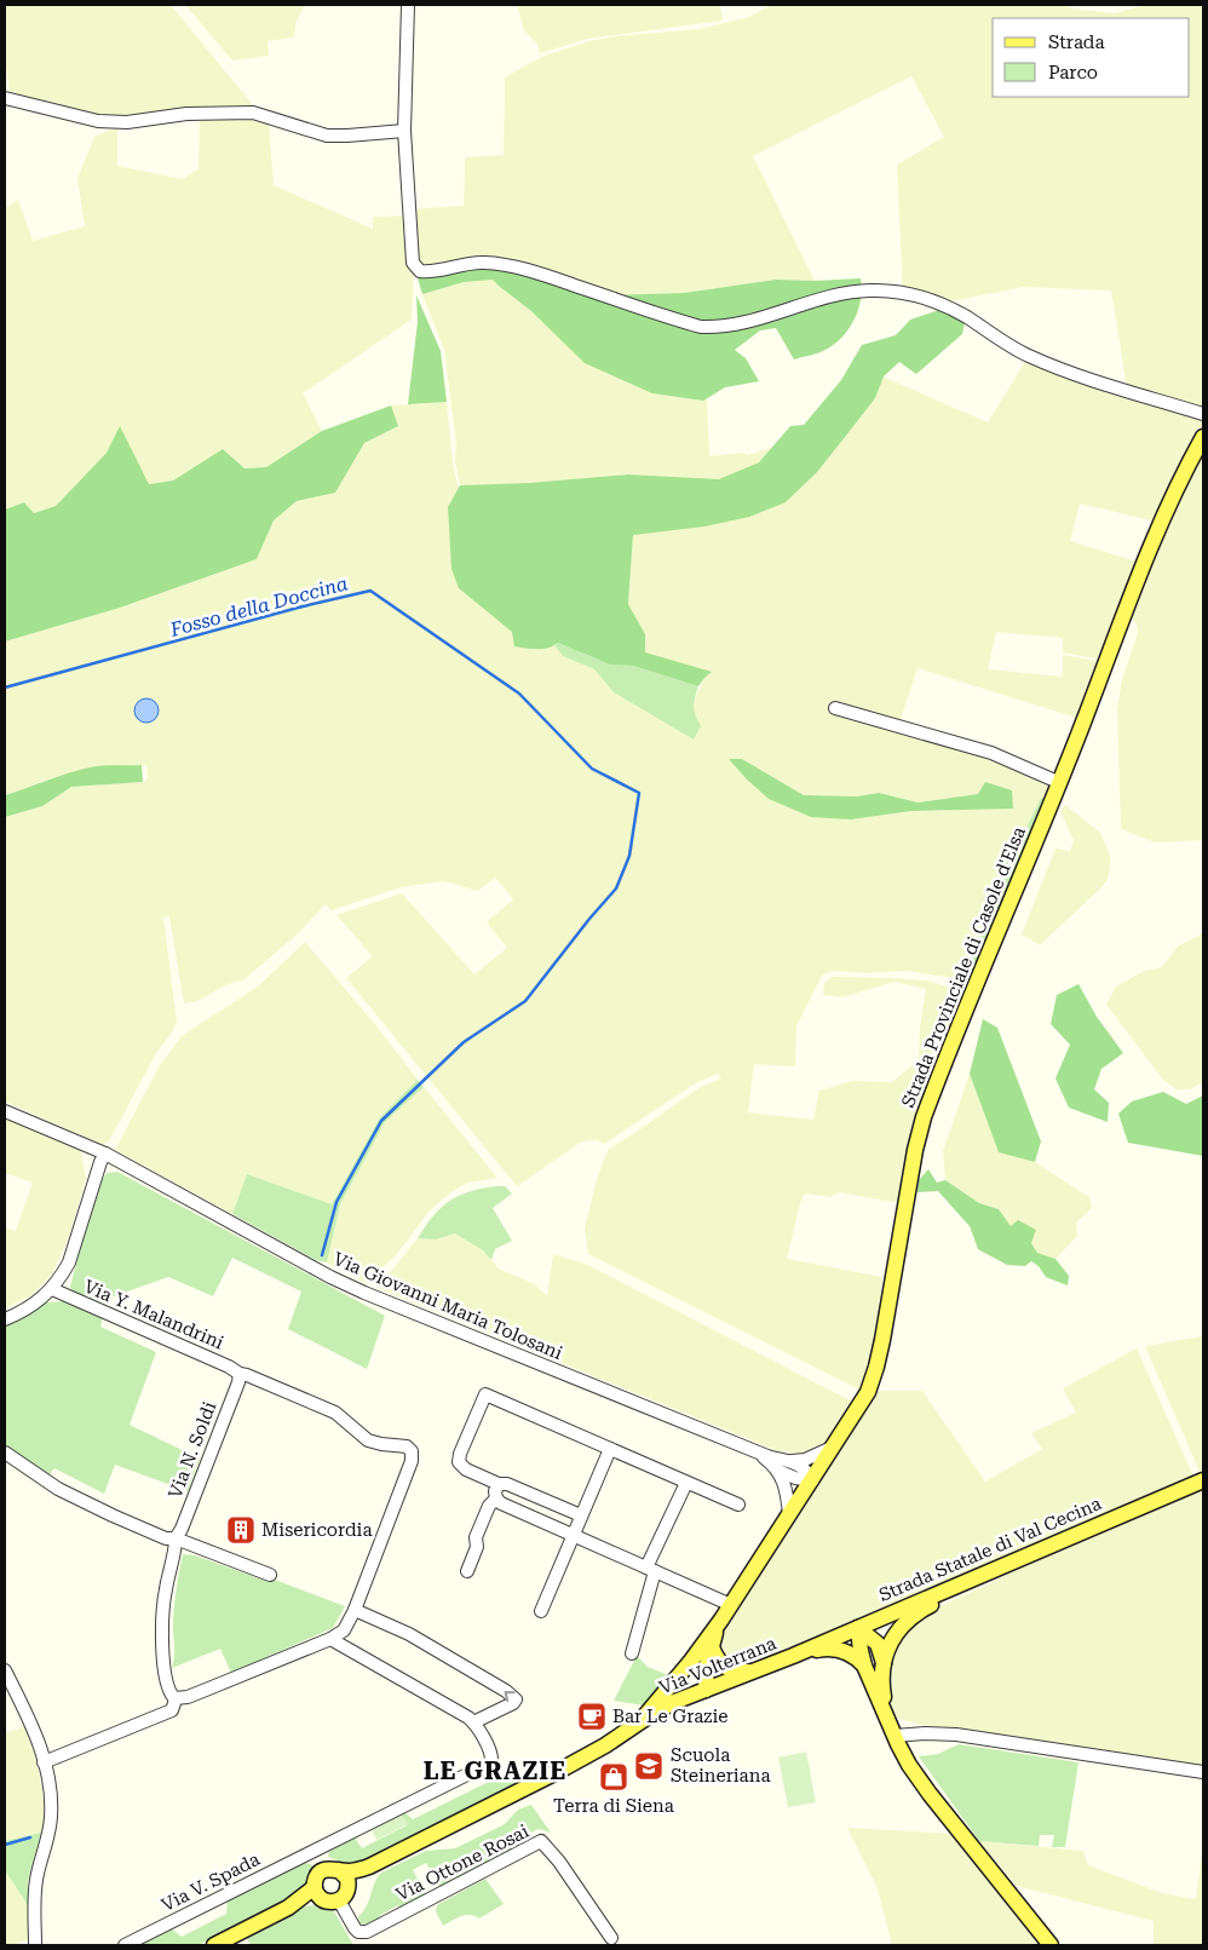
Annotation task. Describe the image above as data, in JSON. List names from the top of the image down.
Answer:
{
  "streets": {
    "main road": ["Strada Provinciale di Casole d'Elsa", "Strada Statale di Val Cecina", "Via Volterrana"],
    "street": [
      "Via Giovanni Maria Tolosani",
      "Via Y. Malandrini",
      "Via N. Soldi",
      "Via Ottone Rosai",
      "Via V. Spada"
    ]
  },
  "crossings": [
    ["Strada Provinciale di Casole d'Elsa", "Via Giovanni Maria Tolosani"],
    ["Via Y. Malandrini", "Via N. Soldi"],
    ["Strada Statale di Val Cecina", "Via Volterrana"],
    ["Via Volterrana", "Via Ottone Rosai"]
  ],
  "districts": ["LE GRAZIE"],
  "water": ["Fosso della Doccina"],
  "places": {
    "building": ["Misericordia"],
    "cafe": ["Bar Le Grazie"],
    "school or university": ["Scuola Steineriana"],
    "shop": ["Terra di Siena"]
  },
  "legend": ["Strada", "Parco"]
}
